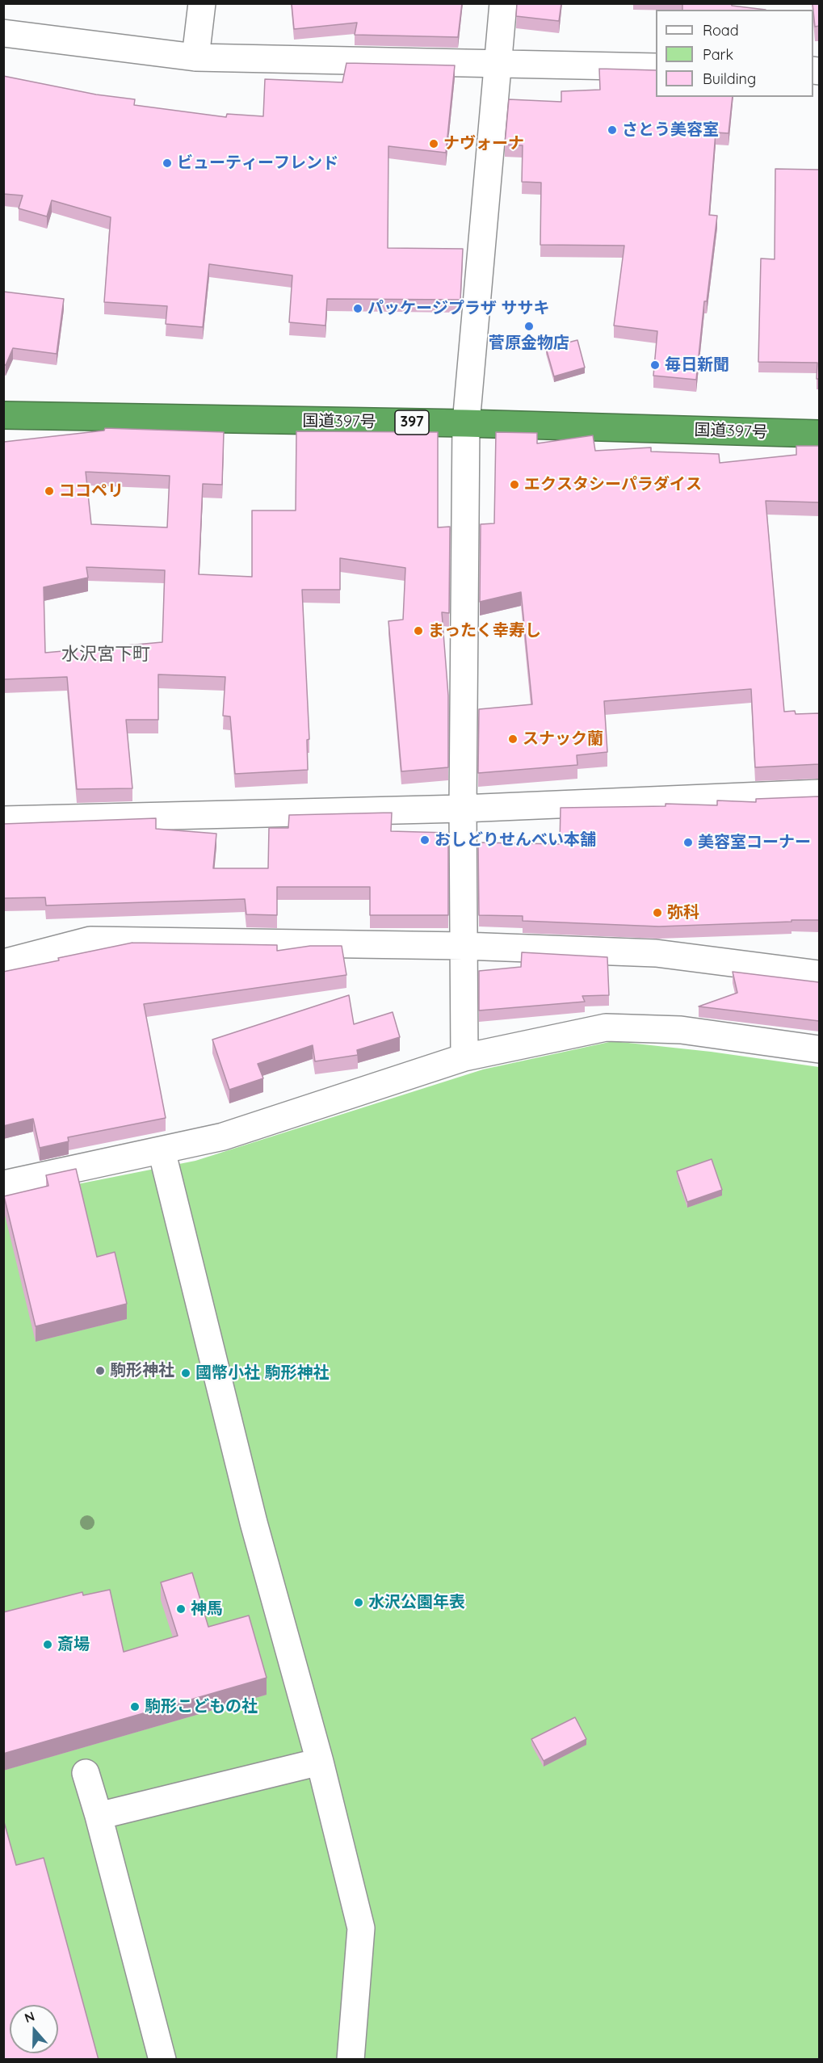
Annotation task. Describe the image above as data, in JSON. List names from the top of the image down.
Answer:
{
  "streets": {
    "highway": ["国道397号", "397"]
  },
  "districts": ["水沢宮下町"],
  "places": [
    "さとう美容室",
    "ナヴォーナ",
    "ビューティーフレンド",
    "パッケージプラザ ササキ",
    "菅原金物店",
    "毎日新聞",
    "エクスタシーパラダイス",
    "ココペリ",
    "まったく幸寿し",
    "スナック蘭",
    "おしどりせんべい本舗",
    "美容室コーナー",
    "弥科",
    "駒形神社",
    "國幣小社 駒形神社",
    "水沢公園年表",
    "神馬",
    "斎場",
    "駒形こどもの社"
  ],
  "legend": ["Road", "Park", "Building"],
  "north": "top"
}
